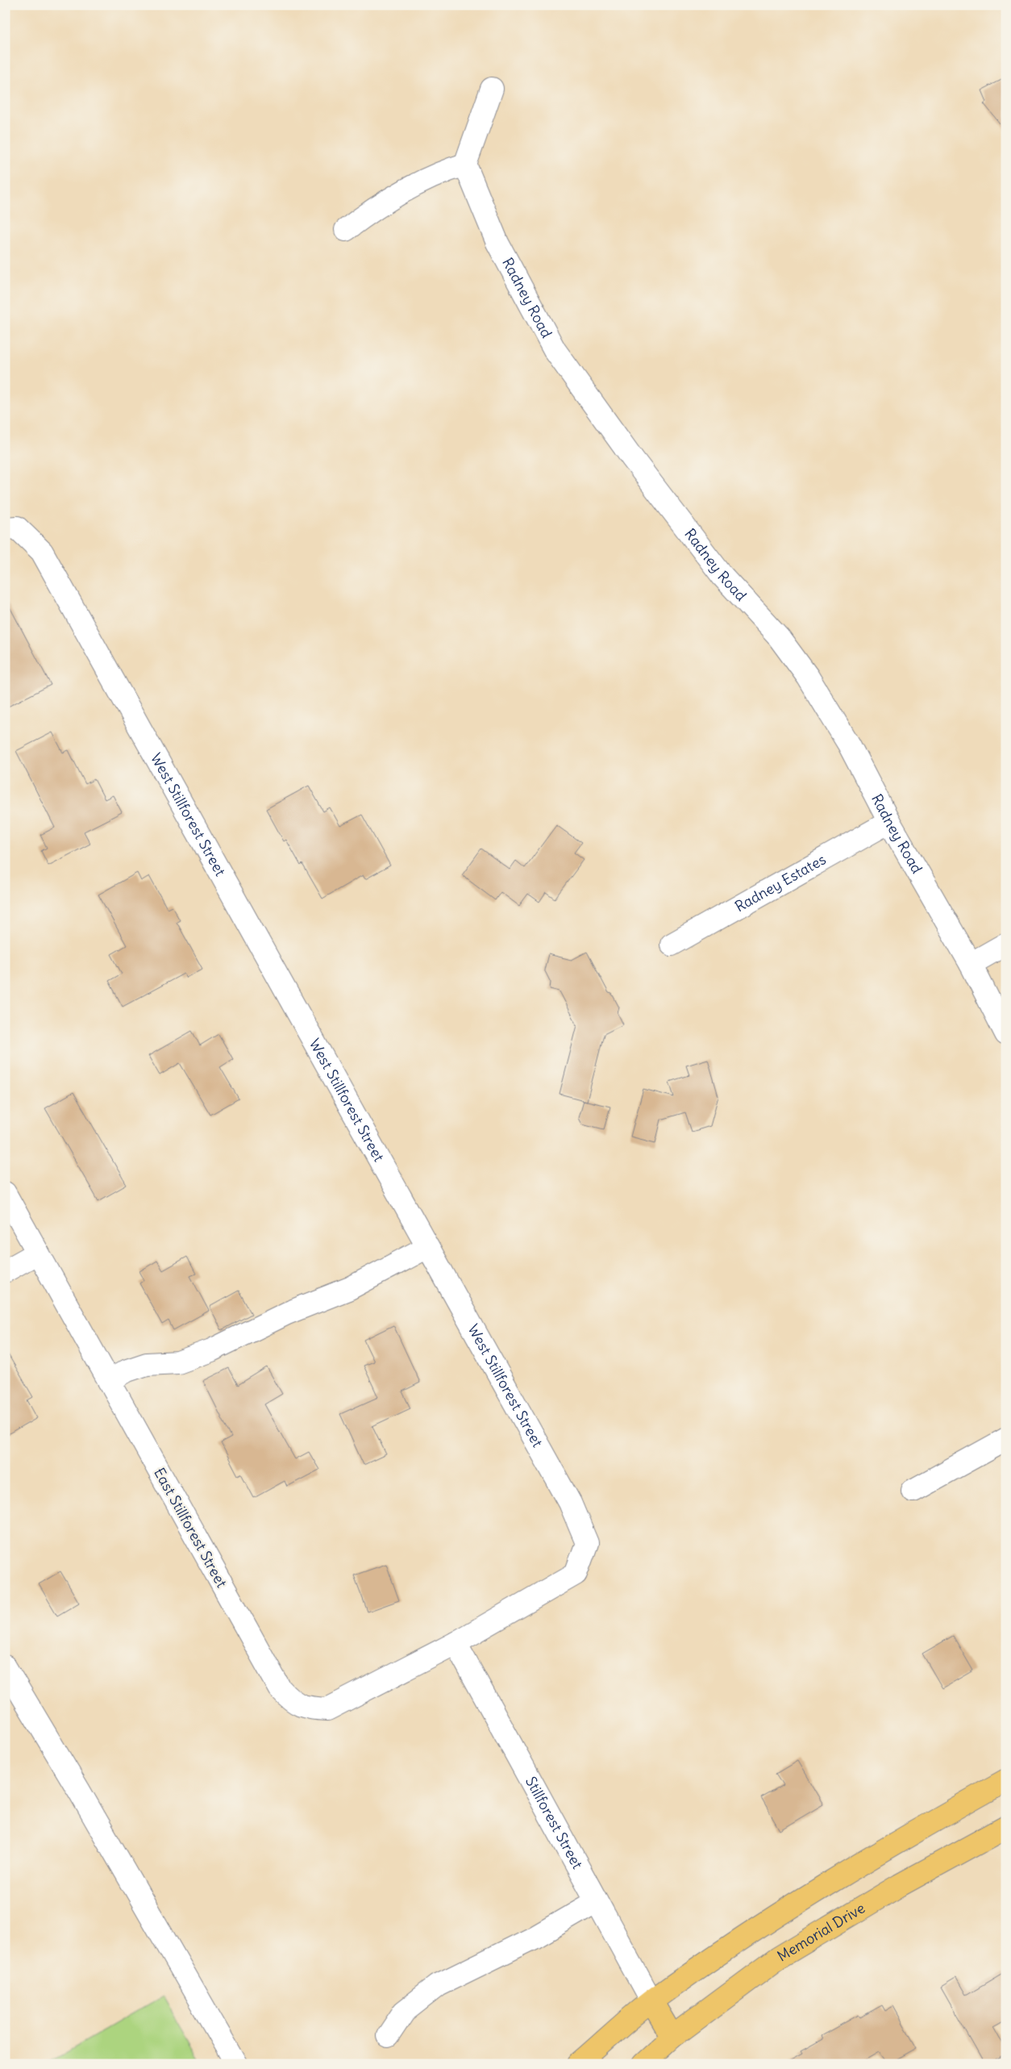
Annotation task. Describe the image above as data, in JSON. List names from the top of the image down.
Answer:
{
  "streets": {
    "main road": ["Memorial Drive"],
    "street": [
      "Radney Road",
      "West Stillforest Street",
      "Radney Estates",
      "East Stillforest Street",
      "Stillforest Street"
    ]
  },
  "crossings": [
    ["Radney Road", "Radney Estates"],
    ["West Stillforest Street", "East Stillforest Street"],
    ["West Stillforest Street", "Stillforest Street"],
    ["East Stillforest Street", "Stillforest Street"]
  ]
}
